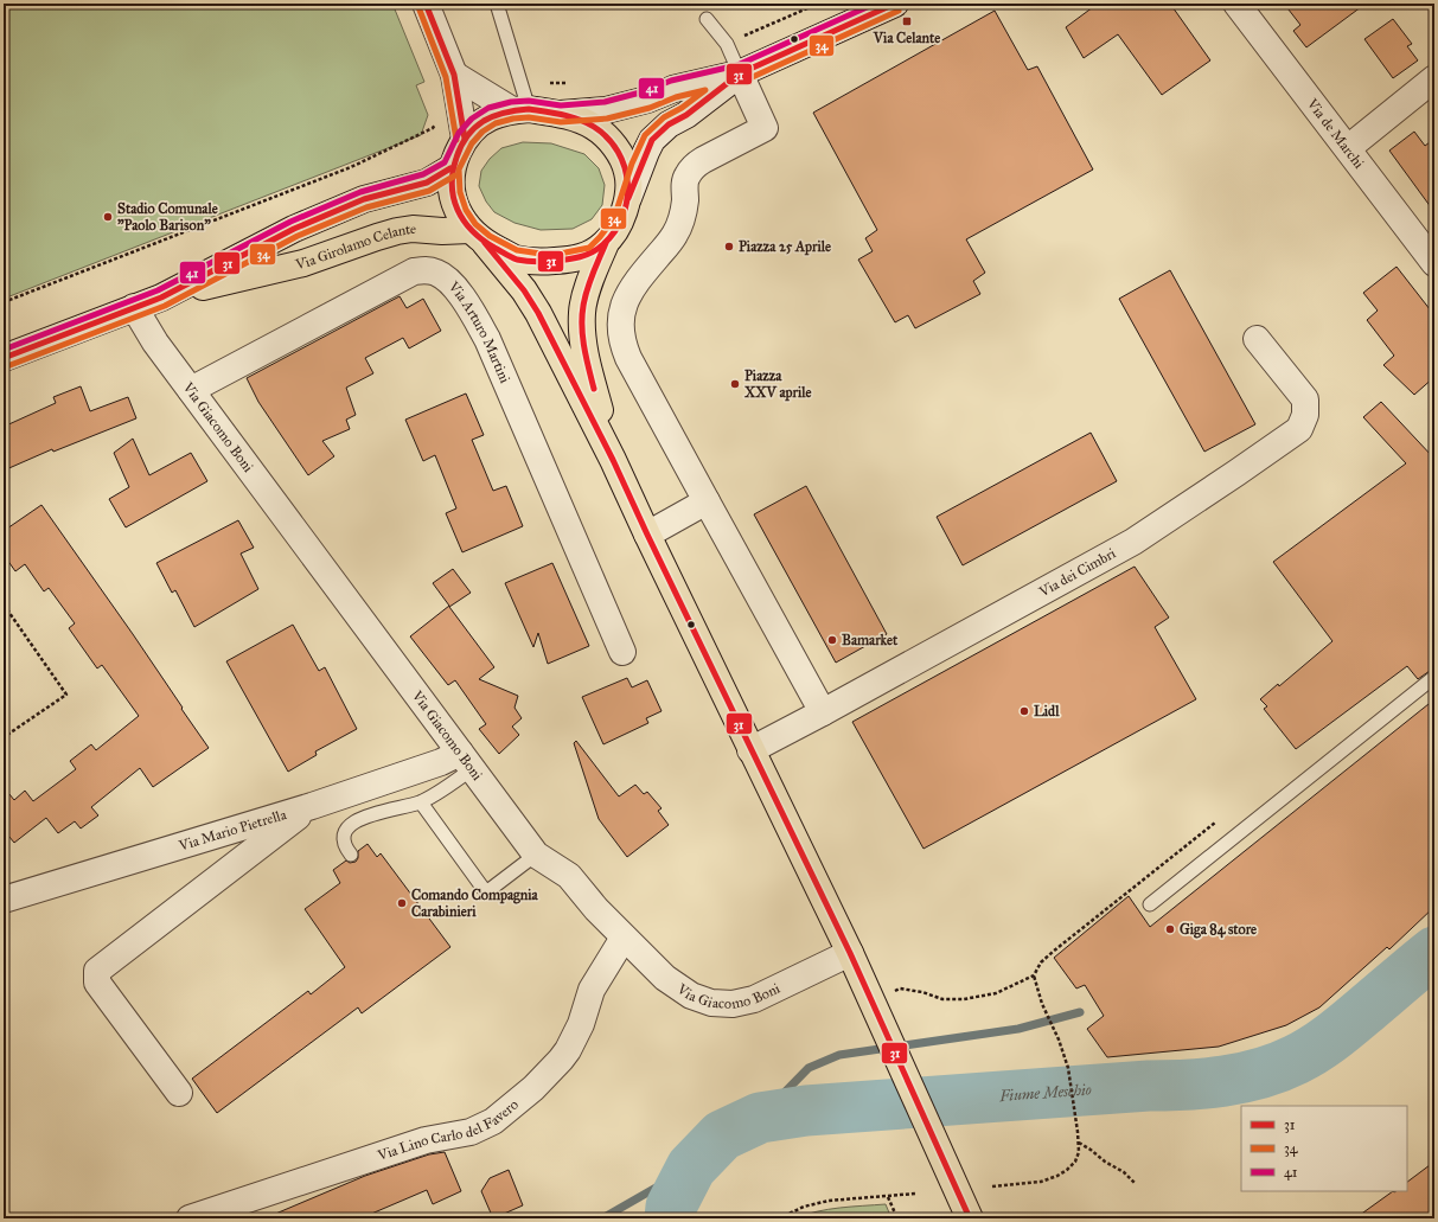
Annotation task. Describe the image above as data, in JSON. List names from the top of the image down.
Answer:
{
  "streets": {
    "main road": ["Via Girolamo Celante"],
    "street": [
      "Via de Marchi",
      "Via Arturo Martini",
      "Via Giacomo Boni",
      "Via dei Cimbri",
      "Via Mario Pietrella",
      "Via Lino Carlo del Favero"
    ]
  },
  "crossings": [
    ["Via Girolamo Celante", "Via Giacomo Boni"],
    ["Via Arturo Martini", "Via Giacomo Boni"],
    ["Via Giacomo Boni", "Via Mario Pietrella"],
    ["Via Giacomo Boni", "Via Lino Carlo del Favero"]
  ],
  "water": ["Fiume Meschio"],
  "places": {
    "transit": ["Via Celante"],
    "other": [
      "Stadio Comunale \"Paolo Barison\"",
      "Piazza 25 Aprile",
      "Piazza XXV aprile",
      "Bamarket",
      "Lidl",
      "Comando Compagnia Carabinieri",
      "Giga 84 store"
    ]
  },
  "lines": ["transit line 31", "transit line 41", "transit line 34"],
  "legend": ["31", "34", "41"]
}
